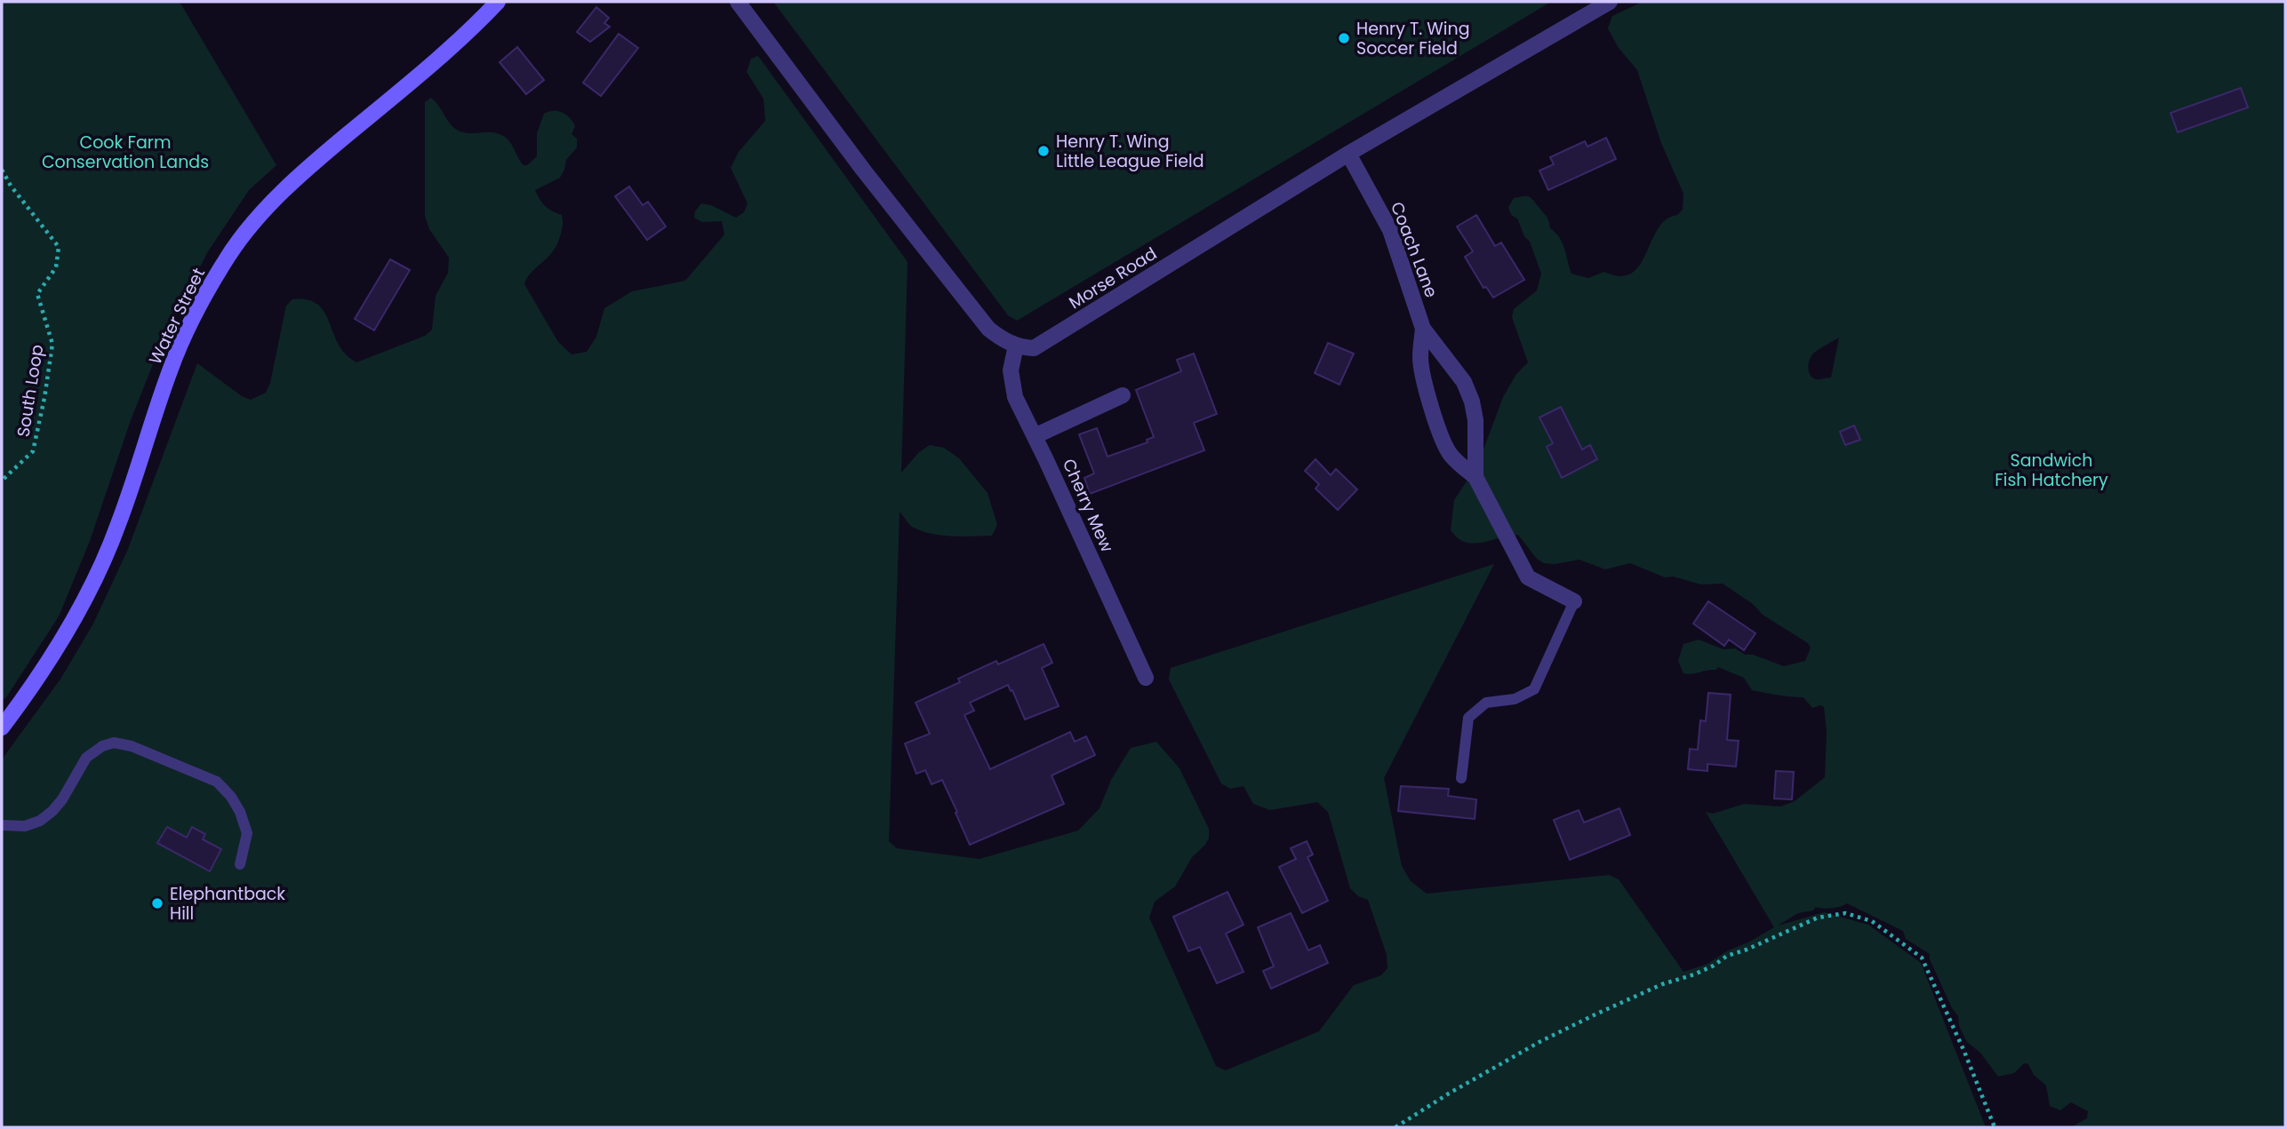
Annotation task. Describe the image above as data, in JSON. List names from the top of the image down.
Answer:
{
  "streets": {
    "main road": ["Water Street"],
    "street": ["Coach Lane", "Morse Road", "Cherry Mew"],
    "path": ["South Loop"]
  },
  "crossings": [
    ["Coach Lane", "Morse Road"],
    ["Morse Road", "Cherry Mew"]
  ],
  "parks": ["Cook Farm Conservation Lands", "Sandwich Fish Hatchery"],
  "places": ["Henry T. Wing Soccer Field", "Henry T. Wing Little League Field", "Elephantback Hill"]
}
